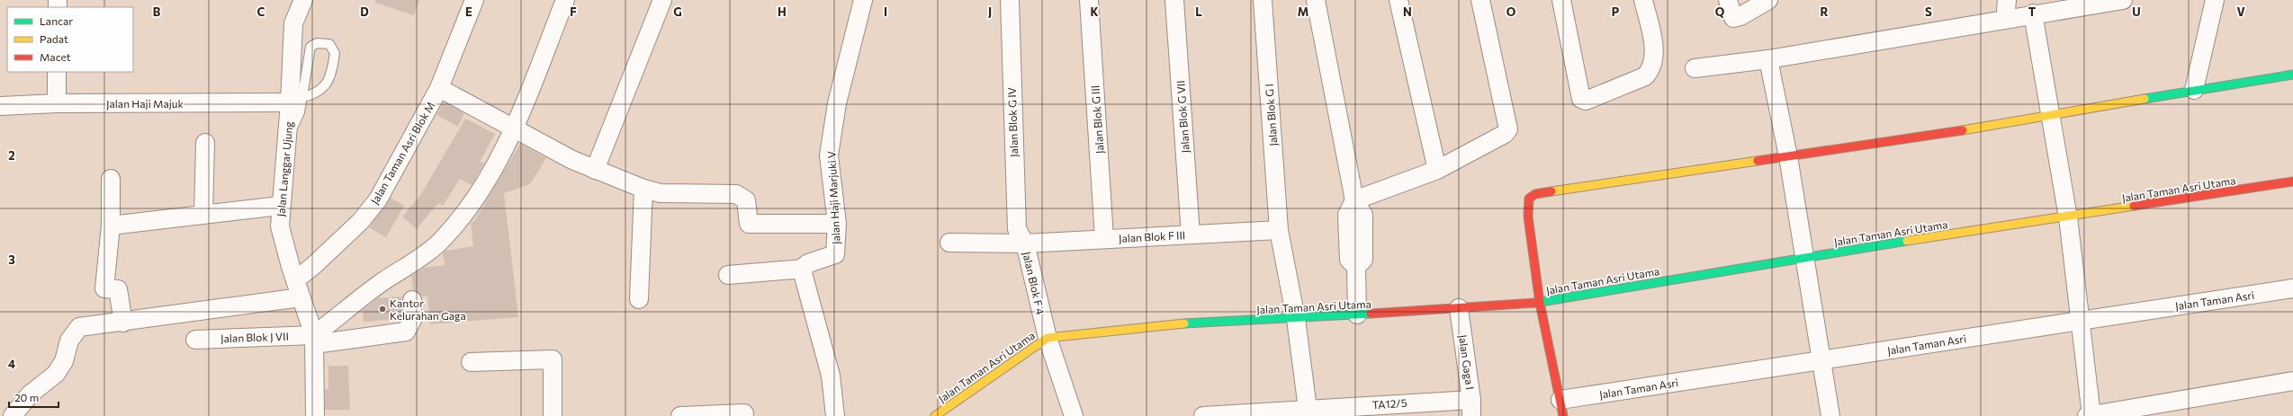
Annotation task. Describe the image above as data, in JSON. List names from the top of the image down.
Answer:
{
  "streets": {
    "street": [
      "Jalan Haji Majuk",
      "Jalan Blok G I",
      "Jalan Blok G VII",
      "Jalan Blok G III",
      "Jalan Blok G IV",
      "Jalan Taman Asri Blok M",
      "Jalan Langgar Ujung",
      "Jalan Taman Asri Utama",
      "Jalan Haji Marjuki V",
      "Jalan Blok F III",
      "Jalan Blok F 4",
      "Jalan Taman Asri",
      "Jalan Blok J VII",
      "Jalan Gaga I",
      "TA12/5"
    ]
  },
  "crossings": [
    ["Jalan Haji Majuk", "Jalan Langgar Ujung"],
    ["Jalan Blok G I", "Jalan Taman Asri Utama"],
    ["Jalan Blok G I", "Jalan Blok F III"],
    ["Jalan Blok G I", "TA12/5"],
    ["Jalan Blok G VII", "Jalan Blok F III"],
    ["Jalan Blok G III", "Jalan Blok F III"],
    ["Jalan Blok G IV", "Jalan Blok F III"],
    ["Jalan Blok G IV", "Jalan Blok F 4"],
    ["Jalan Taman Asri Blok M", "Jalan Langgar Ujung"],
    ["Jalan Langgar Ujung", "Jalan Blok J VII"],
    ["Jalan Taman Asri Utama", "Jalan Blok F 4"],
    ["Jalan Taman Asri Utama", "Jalan Gaga I"],
    ["Jalan Blok F III", "Jalan Blok F 4"],
    ["Jalan Gaga I", "TA12/5"]
  ],
  "places": ["Kantor Kelurahan Gaga"],
  "legend": ["Lancar", "Padat", "Macet"],
  "scale_bar": "20 m",
  "grid": {
    "columns": [
      "B",
      "C",
      "D",
      "E",
      "F",
      "G",
      "H",
      "I",
      "J",
      "K",
      "L",
      "M",
      "N",
      "O",
      "P",
      "Q",
      "R",
      "S",
      "T",
      "U",
      "V"
    ],
    "rows": ["2", "3", "4"]
  }
}
